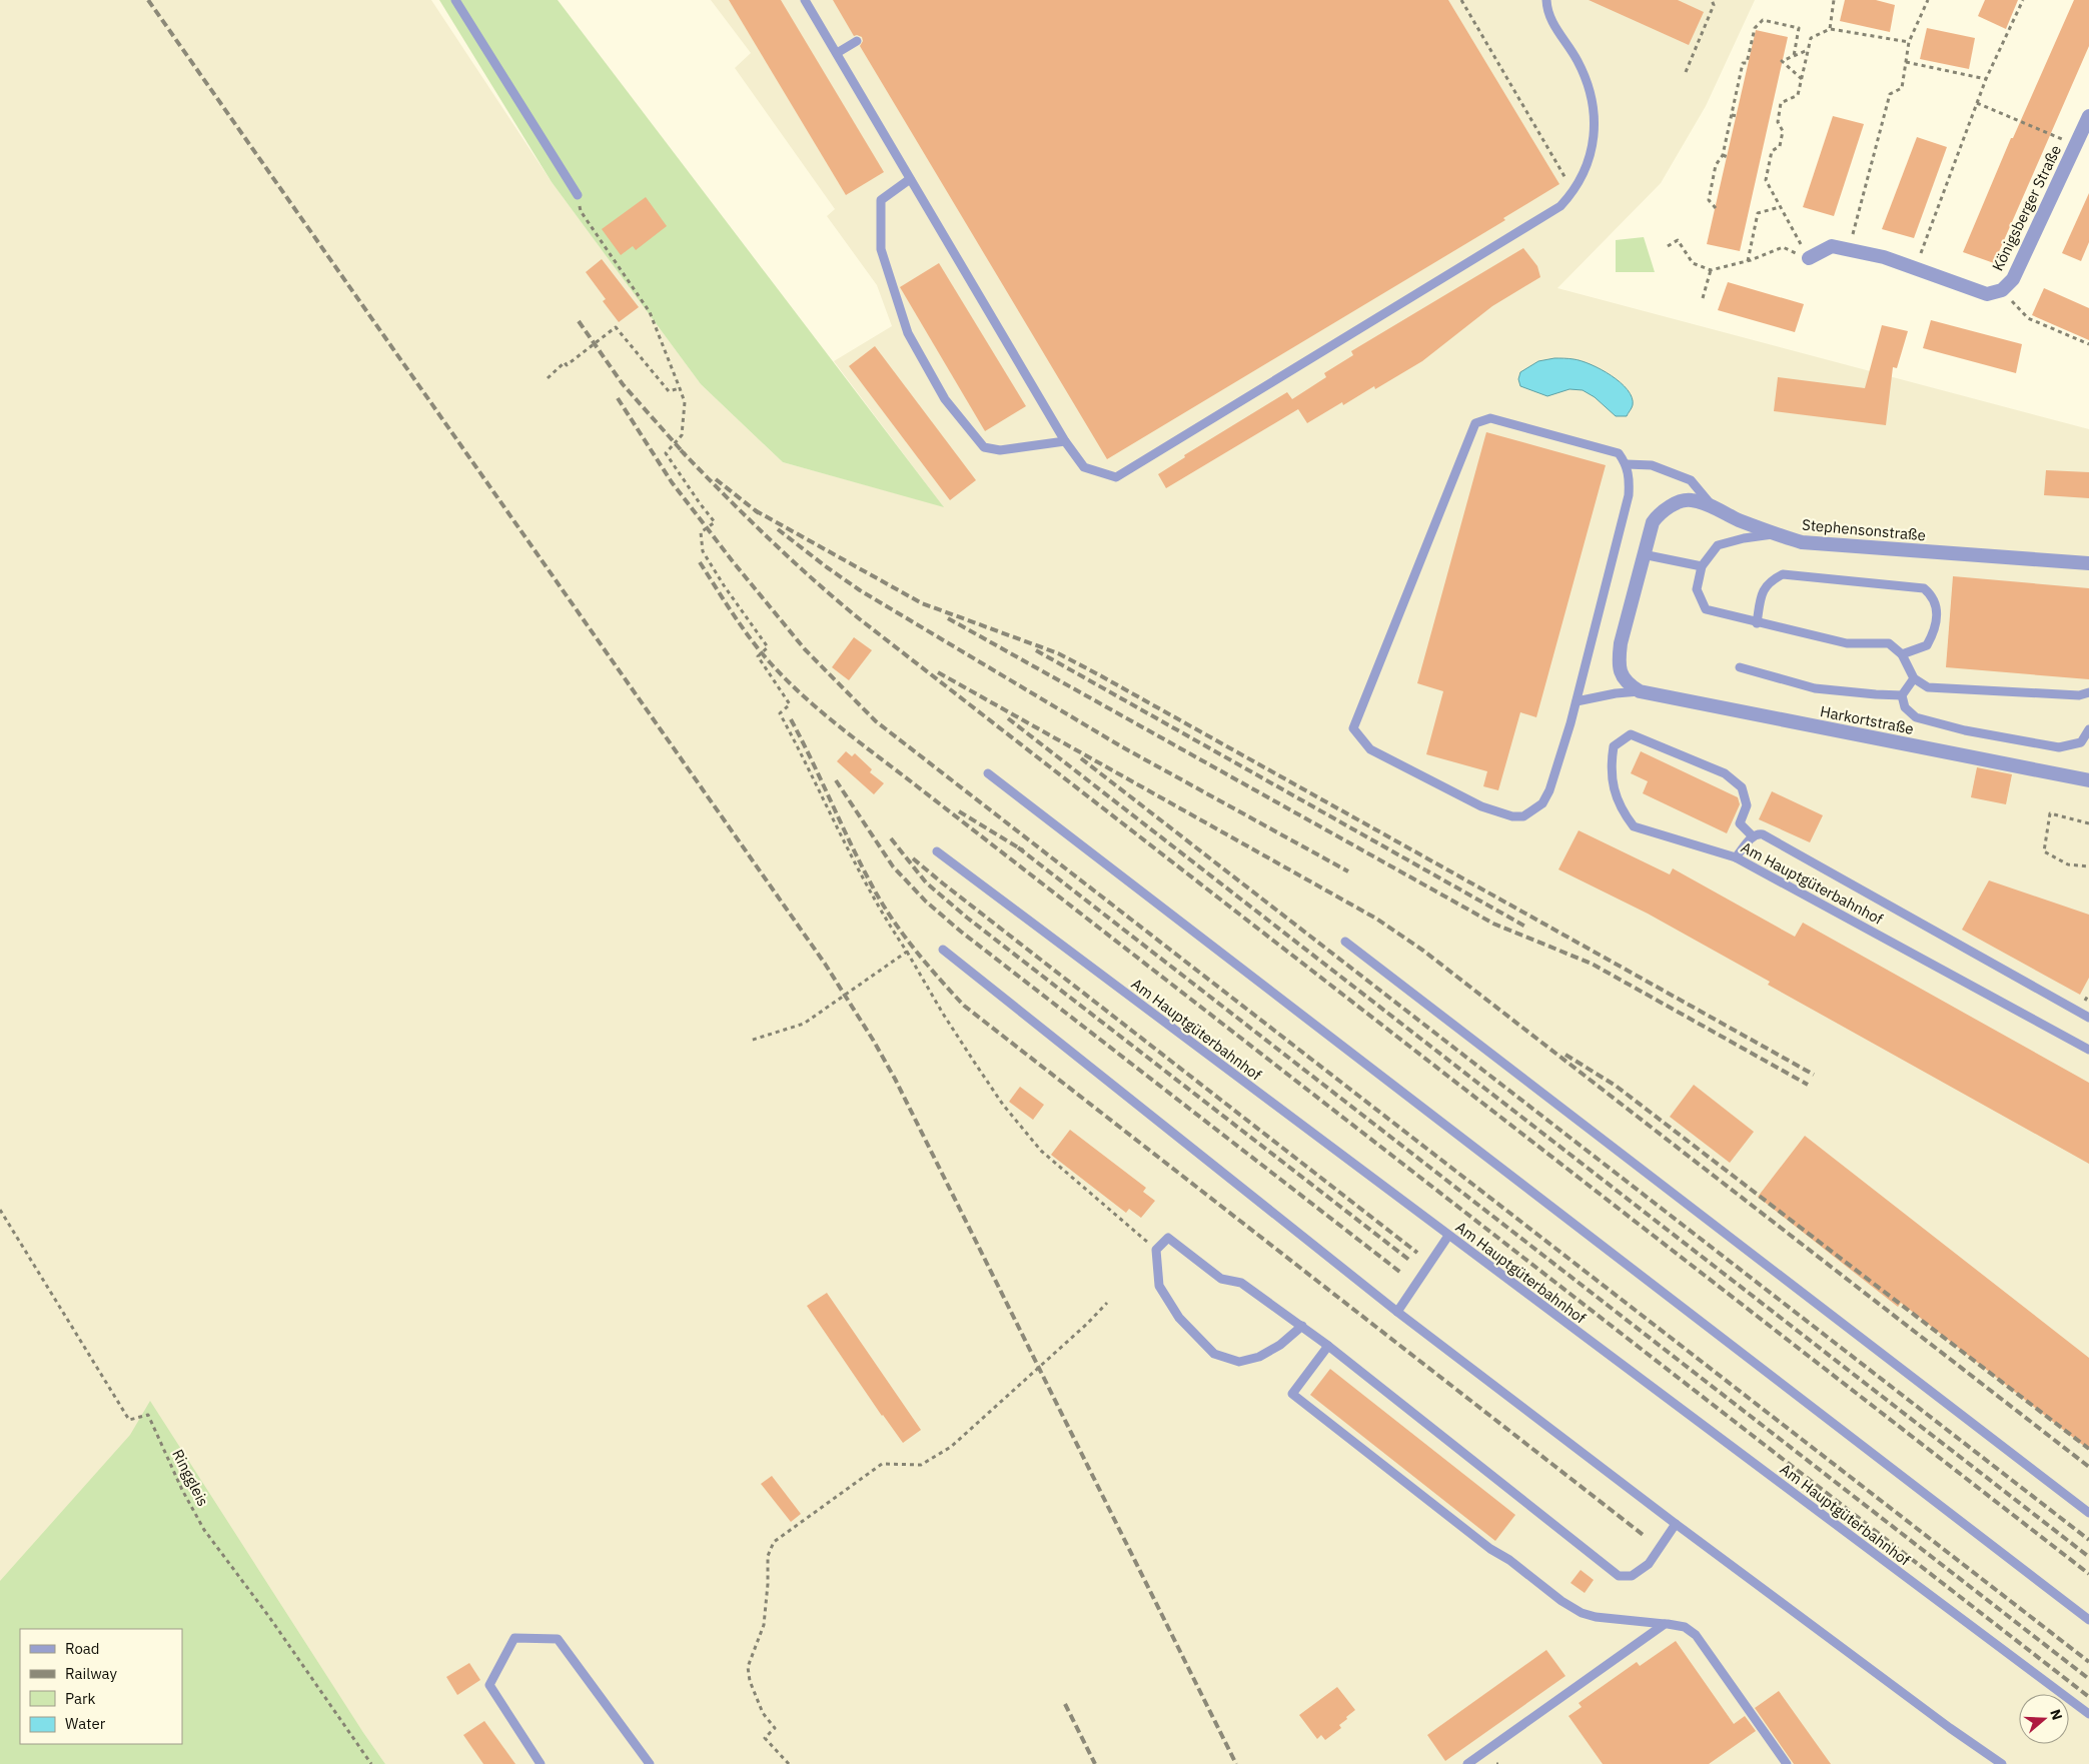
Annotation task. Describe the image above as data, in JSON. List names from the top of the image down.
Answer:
{
  "streets": {
    "street": ["Königsberger Straße", "Stephensonstraße", "Harkortstraße"],
    "lane": ["Am Hauptgüterbahnhof"],
    "path": ["Ringgleis"]
  },
  "crossings": [
    ["Stephensonstraße", "Harkortstraße"]
  ],
  "legend": [
    "Road",
    "Railway",
    "Park",
    "Water"
  ],
  "north": "right"
}
